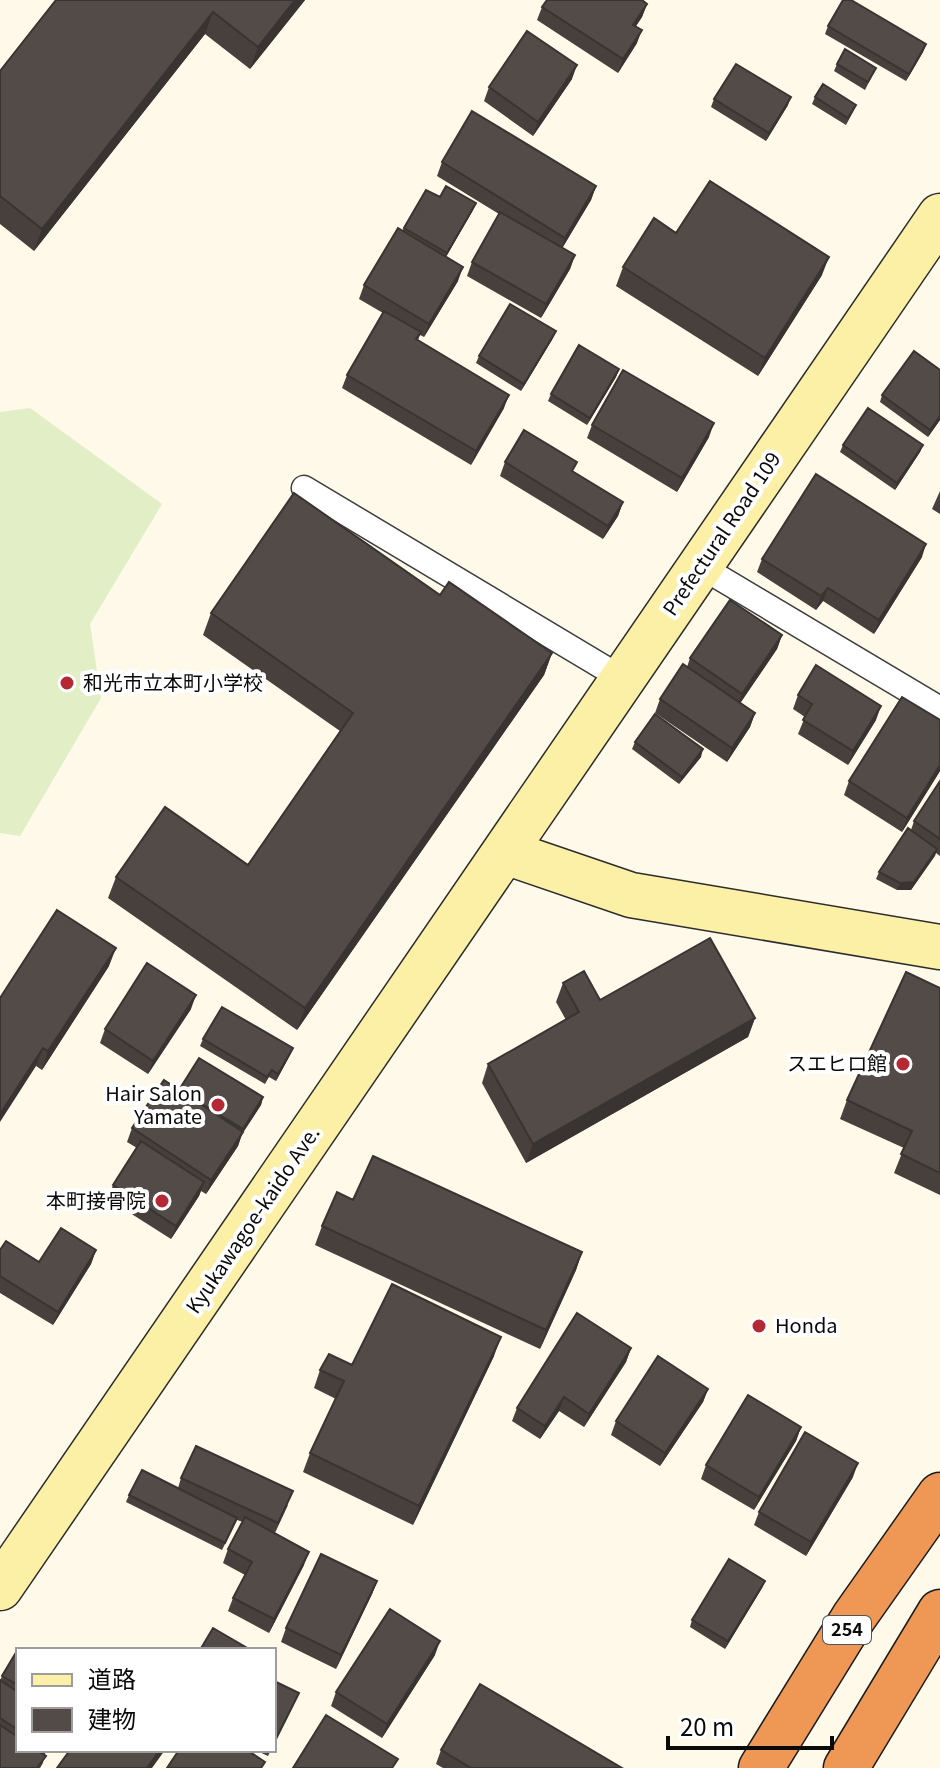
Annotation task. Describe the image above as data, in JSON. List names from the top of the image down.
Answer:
{
  "streets": {
    "highway": ["254"],
    "main road": ["Prefectural Road 109", "Kyukawagoe-kaido Ave."]
  },
  "crossings": [
    ["Prefectural Road 109", "Kyukawagoe-kaido Ave."]
  ],
  "places": [
    "和光市立本町小学校",
    "スエヒロ館",
    "Hair Salon Yamate",
    "本町接骨院",
    "Honda"
  ],
  "legend": ["道路", "建物"],
  "scale_bar": "20 m"
}
